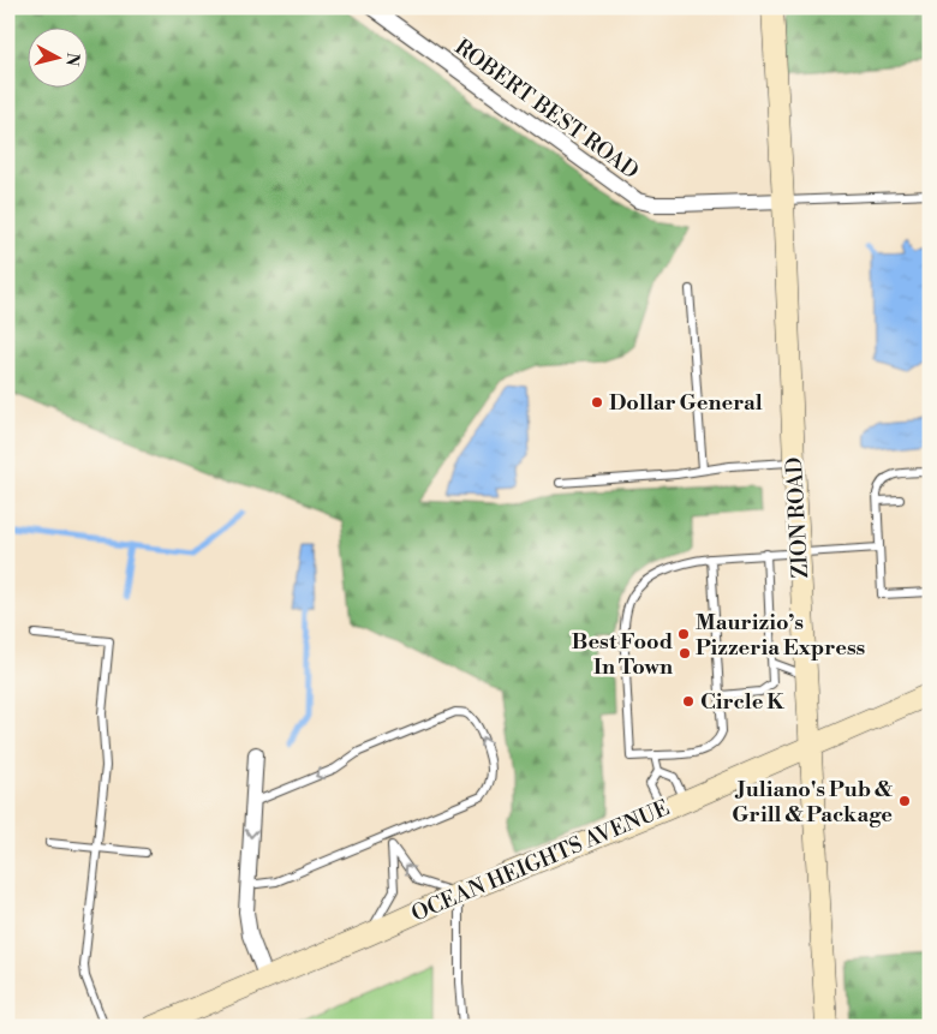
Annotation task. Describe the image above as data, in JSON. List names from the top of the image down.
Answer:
{
  "streets": {
    "street": ["ROBERT BEST ROAD", "ZION ROAD", "OCEAN HEIGHTS AVENUE"]
  },
  "crossings": [
    ["ROBERT BEST ROAD", "ZION ROAD"],
    ["ZION ROAD", "OCEAN HEIGHTS AVENUE"]
  ],
  "places": [
    "Dollar General",
    "Maurizio’s Pizzeria Express",
    "Best Food In Town",
    "Circle K",
    "Juliano's Pub & Grill & Package"
  ],
  "north": "right"
}
